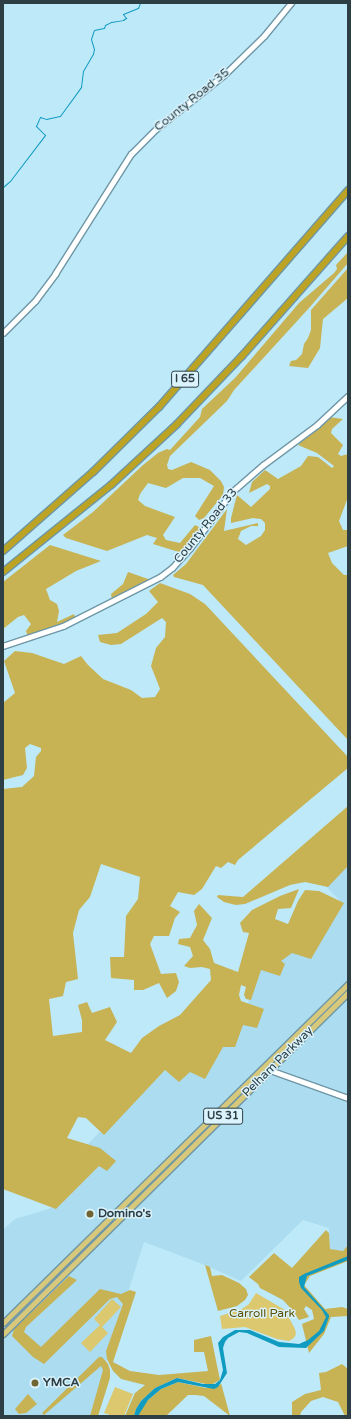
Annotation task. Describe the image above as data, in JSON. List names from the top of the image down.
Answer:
{
  "streets": {
    "highway": ["I 65"],
    "main road": ["Pelham Parkway", "US 31"],
    "street": ["County Road 35", "County Road 33"]
  },
  "parks": ["Carroll Park"],
  "places": ["Domino's", "YMCA"]
}
